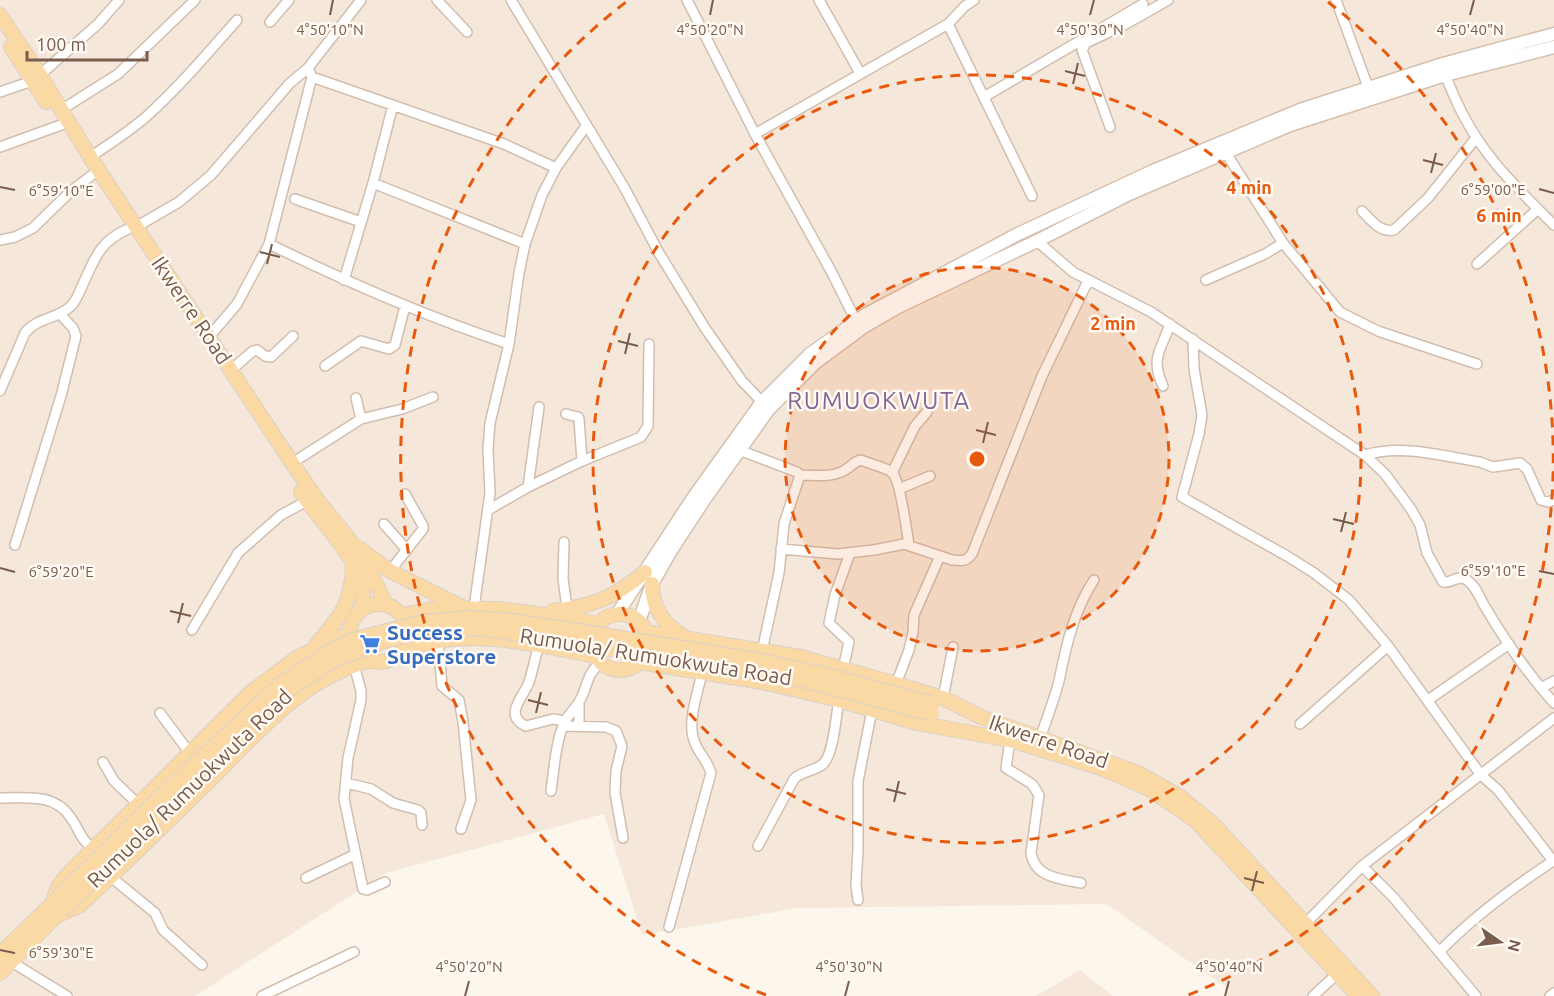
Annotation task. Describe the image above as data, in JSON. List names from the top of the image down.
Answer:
{
  "streets": {
    "main road": ["Ikwerre Road", "Rumuola/ Rumuokwuta Road"]
  },
  "crossings": [
    ["Ikwerre Road", "Rumuola/ Rumuokwuta Road"]
  ],
  "districts": ["RUMUOKWUTA"],
  "places": {
    "supermarket": ["Success Superstore"]
  },
  "scale_bar": "100 m",
  "north": "right",
  "coordinates": [
    "4°50'10\"N",
    "4°50'20\"N",
    "4°50'30\"N",
    "4°50'40\"N",
    "6°59'00\"E",
    "6°59'10\"E",
    "6°59'20\"E",
    "6°59'30\"E"
  ],
  "rings": ["4 min", "6 min", "2 min"]
}
